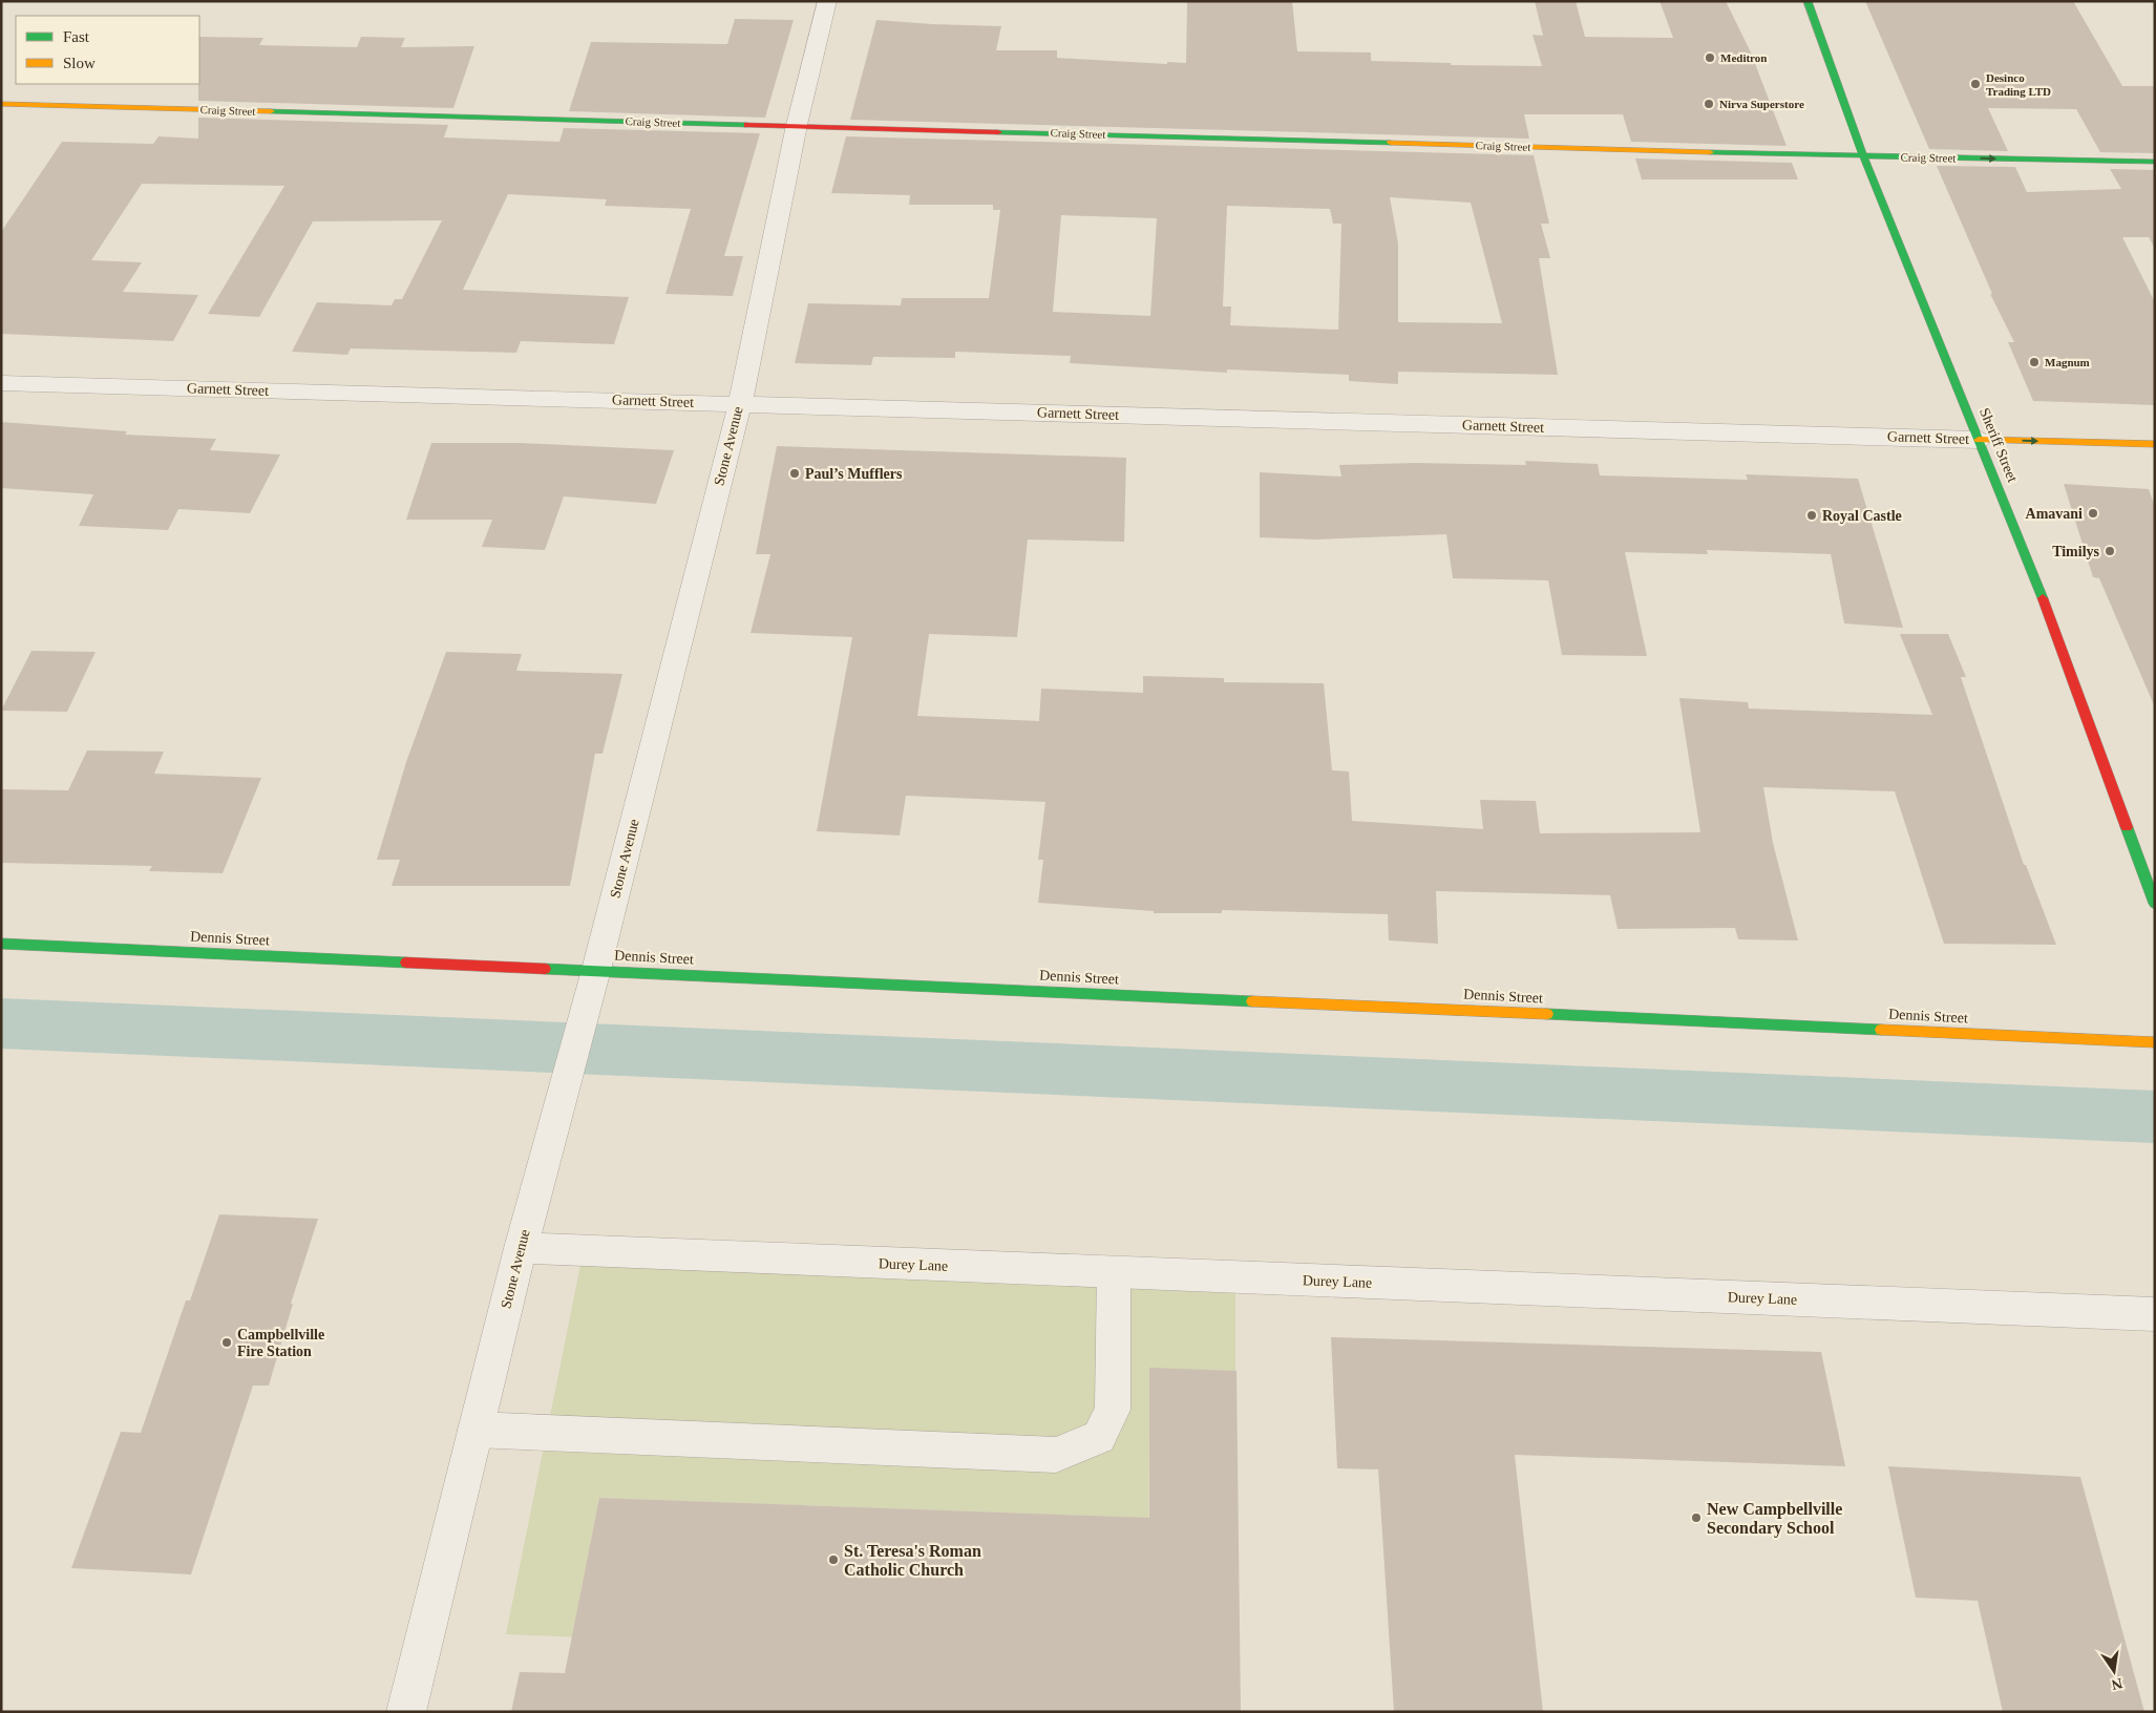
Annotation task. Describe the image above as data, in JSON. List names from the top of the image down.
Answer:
{
  "streets": {
    "street": [
      "Craig Street",
      "Garnett Street",
      "Sheriff Street",
      "Stone Avenue",
      "Dennis Street",
      "Durey Lane"
    ]
  },
  "crossings": [
    ["Craig Street", "Sheriff Street"],
    ["Craig Street", "Stone Avenue"],
    ["Garnett Street", "Sheriff Street"],
    ["Garnett Street", "Stone Avenue"],
    ["Stone Avenue", "Dennis Street"],
    ["Stone Avenue", "Durey Lane"]
  ],
  "places": [
    "Meditron",
    "Desinco Trading LTD",
    "Nirva Superstore",
    "Magnum",
    "Paul’s Mufflers",
    "Amavani",
    "Royal Castle",
    "Timilys",
    "Campbellville Fire Station",
    "New Campbellville Secondary School",
    "St. Teresa's Roman Catholic Church"
  ],
  "legend": ["Fast", "Slow"],
  "north": "bottom"
}
